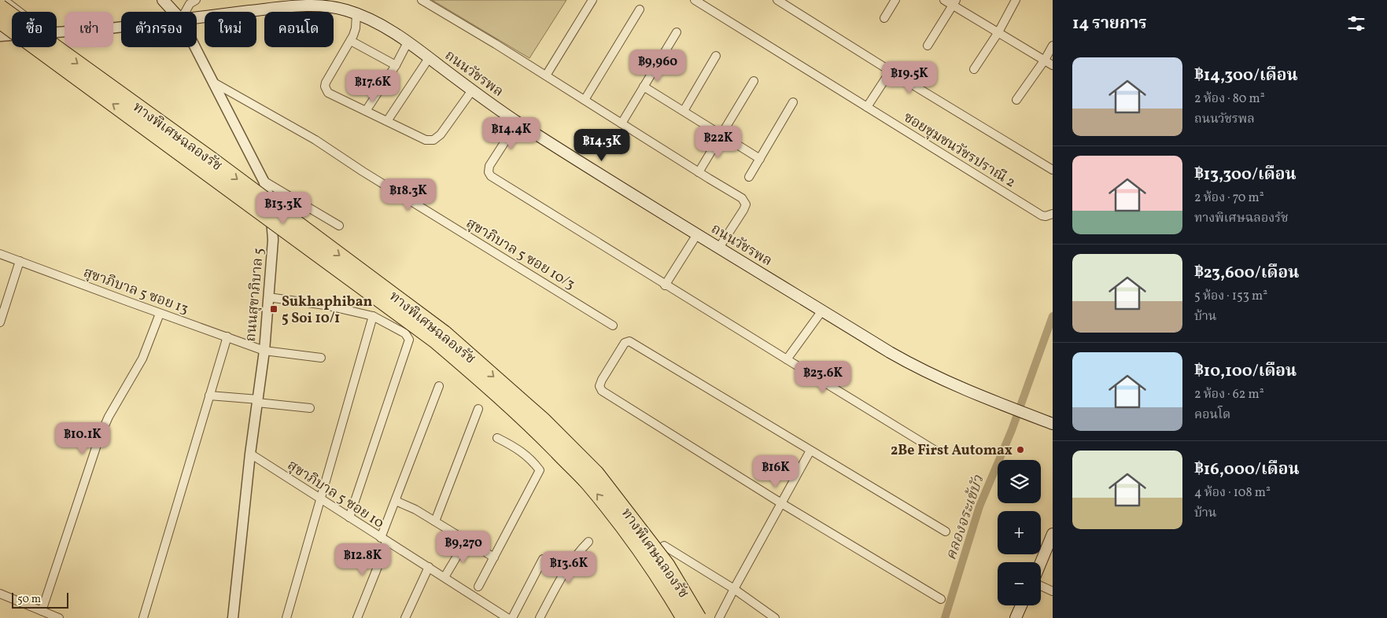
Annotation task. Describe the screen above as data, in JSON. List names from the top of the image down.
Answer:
{
  "streets": {
    "highway": ["ทางพิเศษฉลองรัช"],
    "main road": ["ถนนวัชรพล", "ถนนสุขาภิบาล 5"],
    "street": [
      "ซอยชุมชนวัชรปราณี 2",
      "สุขาภิบาล 5 ซอย 10/3",
      "สุขาภิบาล 5 ซอย 13",
      "สุขาภิบาล 5 ซอย 10"
    ]
  },
  "crossings": [
    ["สุขาภิบาล 5 ซอย 10/3", "ถนนสุขาภิบาล 5"],
    ["สุขาภิบาล 5 ซอย 13", "ถนนสุขาภิบาล 5"],
    ["ถนนสุขาภิบาล 5", "สุขาภิบาล 5 ซอย 10"]
  ],
  "water": ["คลองจระเข้บัว"],
  "places": {
    "transit": ["Sukhaphiban 5 Soi 10/1"],
    "other": ["2Be First Automax"]
  },
  "scale_bar": "50 m",
  "page": {
    "heading": "14 รายการ",
    "chip": [
      "ซื้อ",
      "เช่า",
      "ตัวกรอง",
      "ใหม่",
      "คอนโด"
    ],
    "list": [
      {
        "name": "฿14,300/เดือน",
        "note": "2 ห้อง · 80 m² · ถนนวัชรพล"
      },
      {
        "name": "฿13,300/เดือน",
        "note": "2 ห้อง · 70 m² · ทางพิเศษฉลองรัช"
      },
      {
        "name": "฿23,600/เดือน",
        "note": "5 ห้อง · 153 m² · บ้าน"
      },
      {
        "name": "฿10,100/เดือน",
        "note": "2 ห้อง · 62 m² · คอนโด"
      },
      {
        "name": "฿16,000/เดือน",
        "note": "4 ห้อง · 108 m² · บ้าน"
      }
    ],
    "price": [
      "฿9,960",
      "฿19.5K",
      "฿17.6K",
      "฿14.4K",
      "฿22K",
      "฿14.3K",
      "฿18.3K",
      "฿13.3K",
      "฿23.6K",
      "฿10.1K",
      "฿16K",
      "฿9,270",
      "฿12.8K",
      "฿13.6K"
    ],
    "map_buttons": ["+", "−"],
    "scale": "50 m"
  }
}
